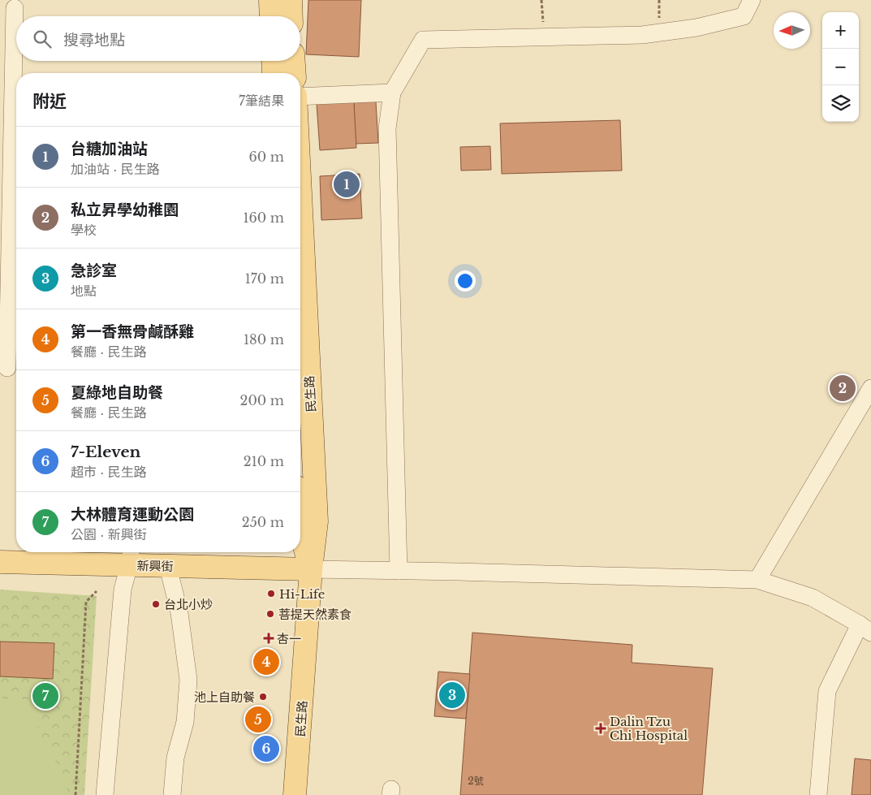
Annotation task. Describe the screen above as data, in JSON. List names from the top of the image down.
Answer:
{
  "streets": {
    "main road": ["民生路", "新興街"]
  },
  "crossings": [
    ["民生路", "新興街"]
  ],
  "places": {
    "other": [
      "Hi-Life",
      "台北小炒",
      "菩提天然素食",
      "池上自助餐"
    ],
    "health": ["杏一", "Dalin Tzu Chi Hospital"]
  },
  "house_numbers": ["2號"],
  "north": "left",
  "page": {
    "map_buttons": ["+", "−"],
    "search": "搜尋地點",
    "heading": ["附近", "7筆結果"],
    "list": [
      {
        "mark": "1",
        "name": "台糖加油站",
        "note": "加油站 · 民生路",
        "value": "60 m"
      },
      {
        "mark": "2",
        "name": "私立昇學幼稚園",
        "note": "學校",
        "value": "160 m"
      },
      {
        "mark": "3",
        "name": "急診室",
        "note": "地點",
        "value": "170 m"
      },
      {
        "mark": "4",
        "name": "第一香無骨鹹酥雞",
        "note": "餐廳 · 民生路",
        "value": "180 m"
      },
      {
        "mark": "5",
        "name": "夏綠地自助餐",
        "note": "餐廳 · 民生路",
        "value": "200 m"
      },
      {
        "mark": "6",
        "name": "7-Eleven",
        "note": "超市 · 民生路",
        "value": "210 m"
      },
      {
        "mark": "7",
        "name": "大林體育運動公園",
        "note": "公園 · 新興街",
        "value": "250 m"
      }
    ],
    "pins": [
      "1",
      "2",
      "4",
      "3",
      "7",
      "5",
      "6"
    ]
  }
}
